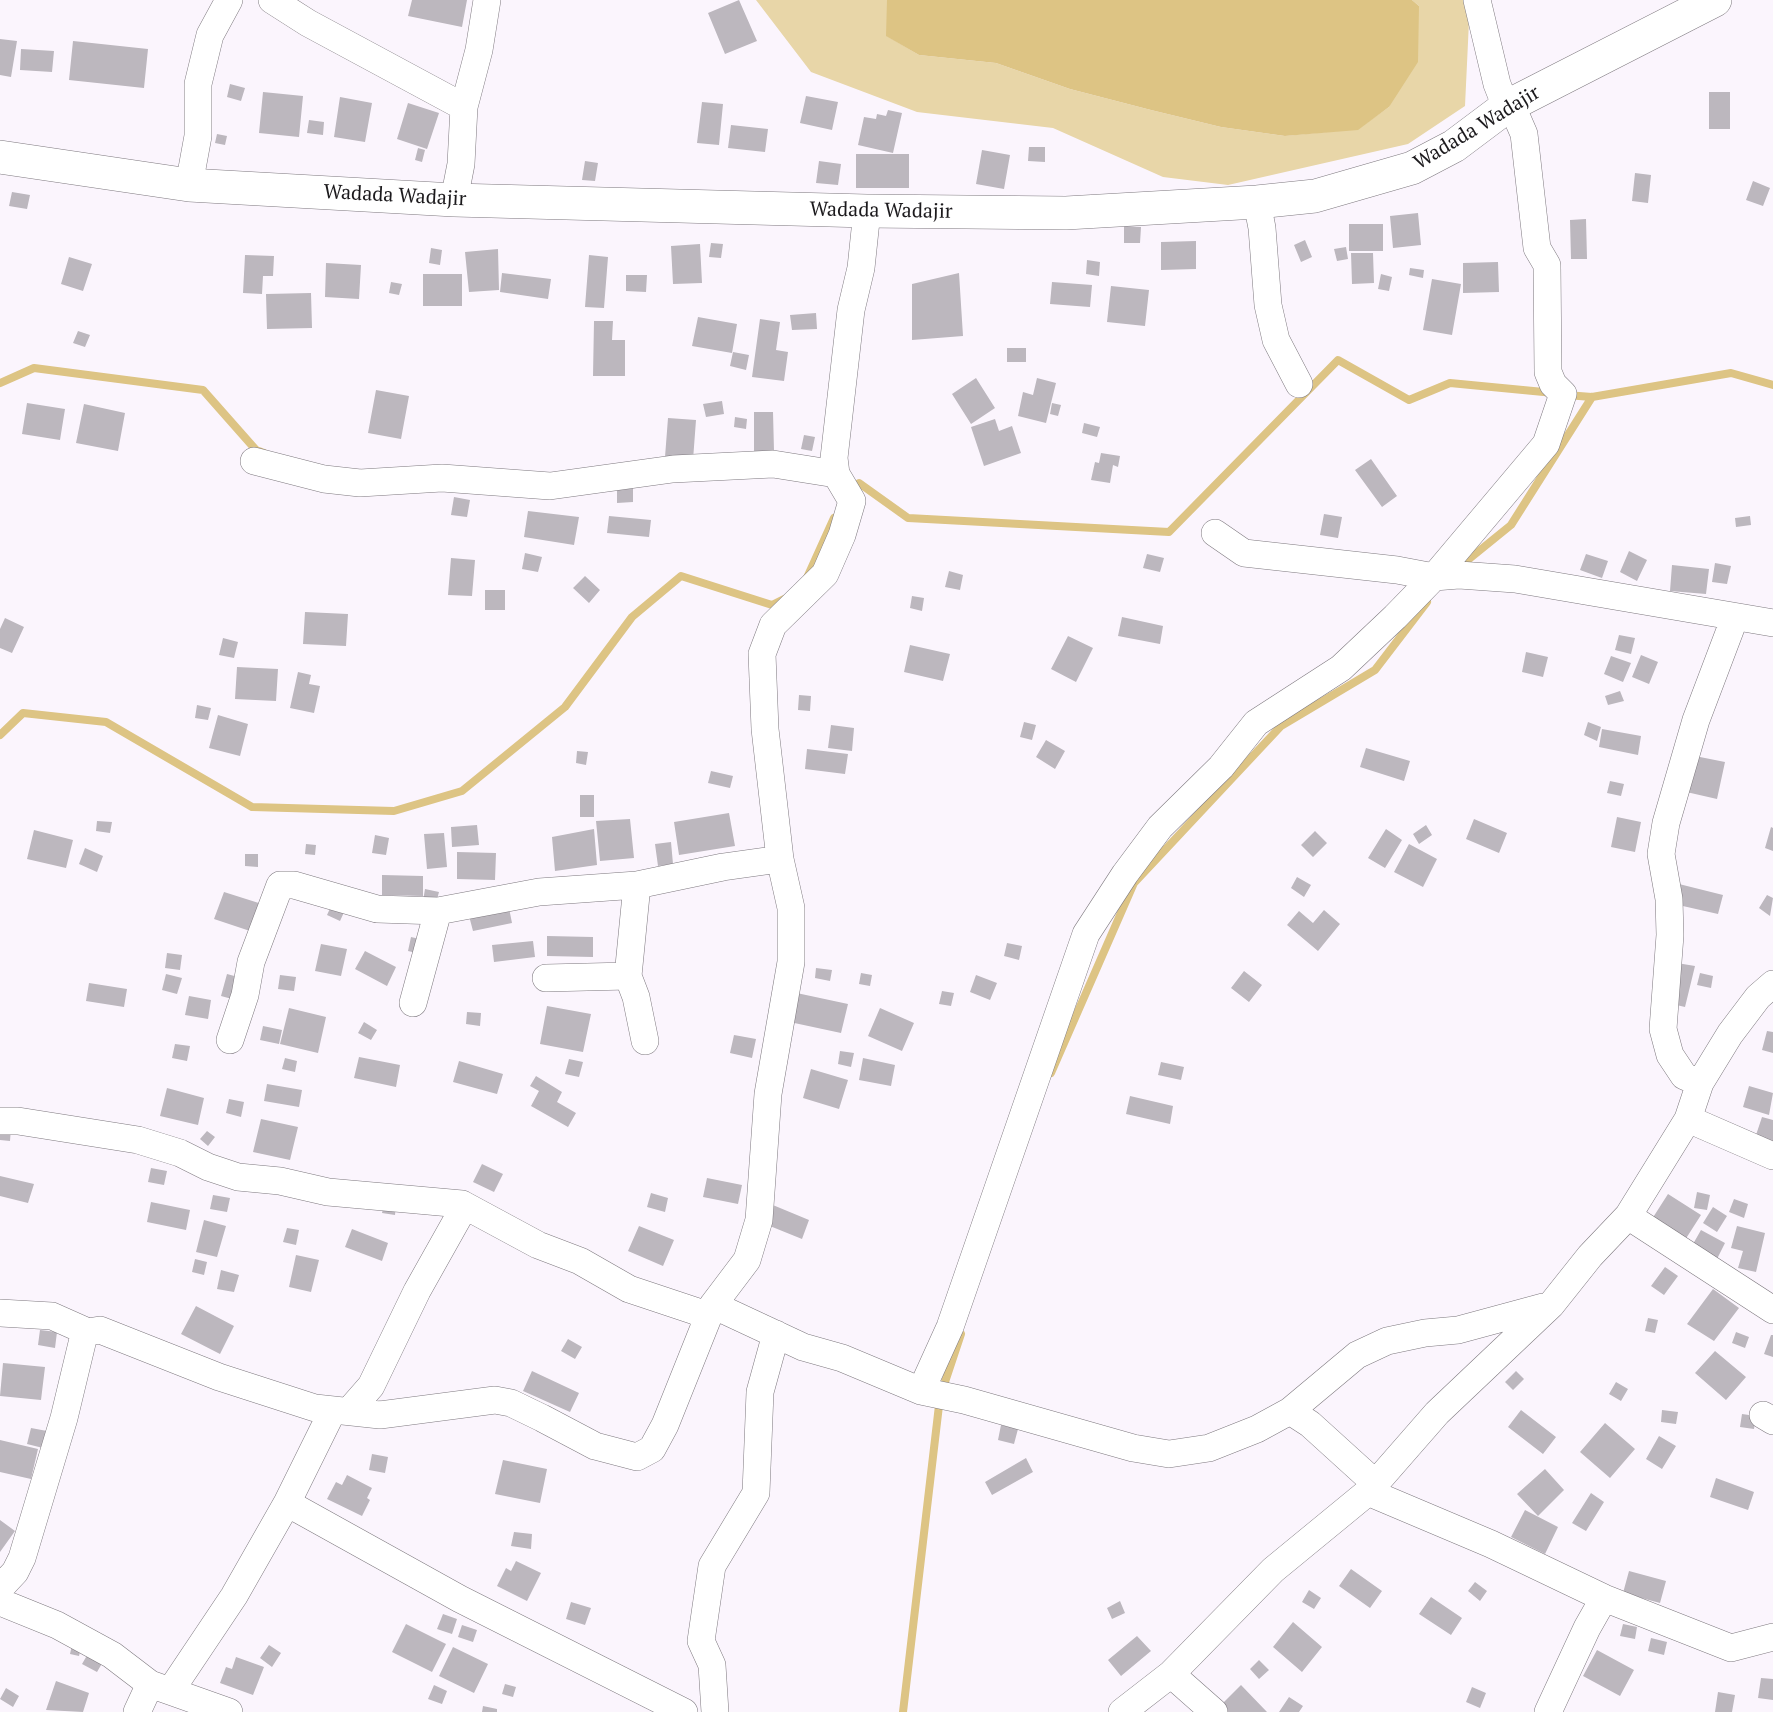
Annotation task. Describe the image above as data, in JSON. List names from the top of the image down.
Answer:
{
  "streets": {
    "street": ["Wadada Wadajir"]
  }
}
